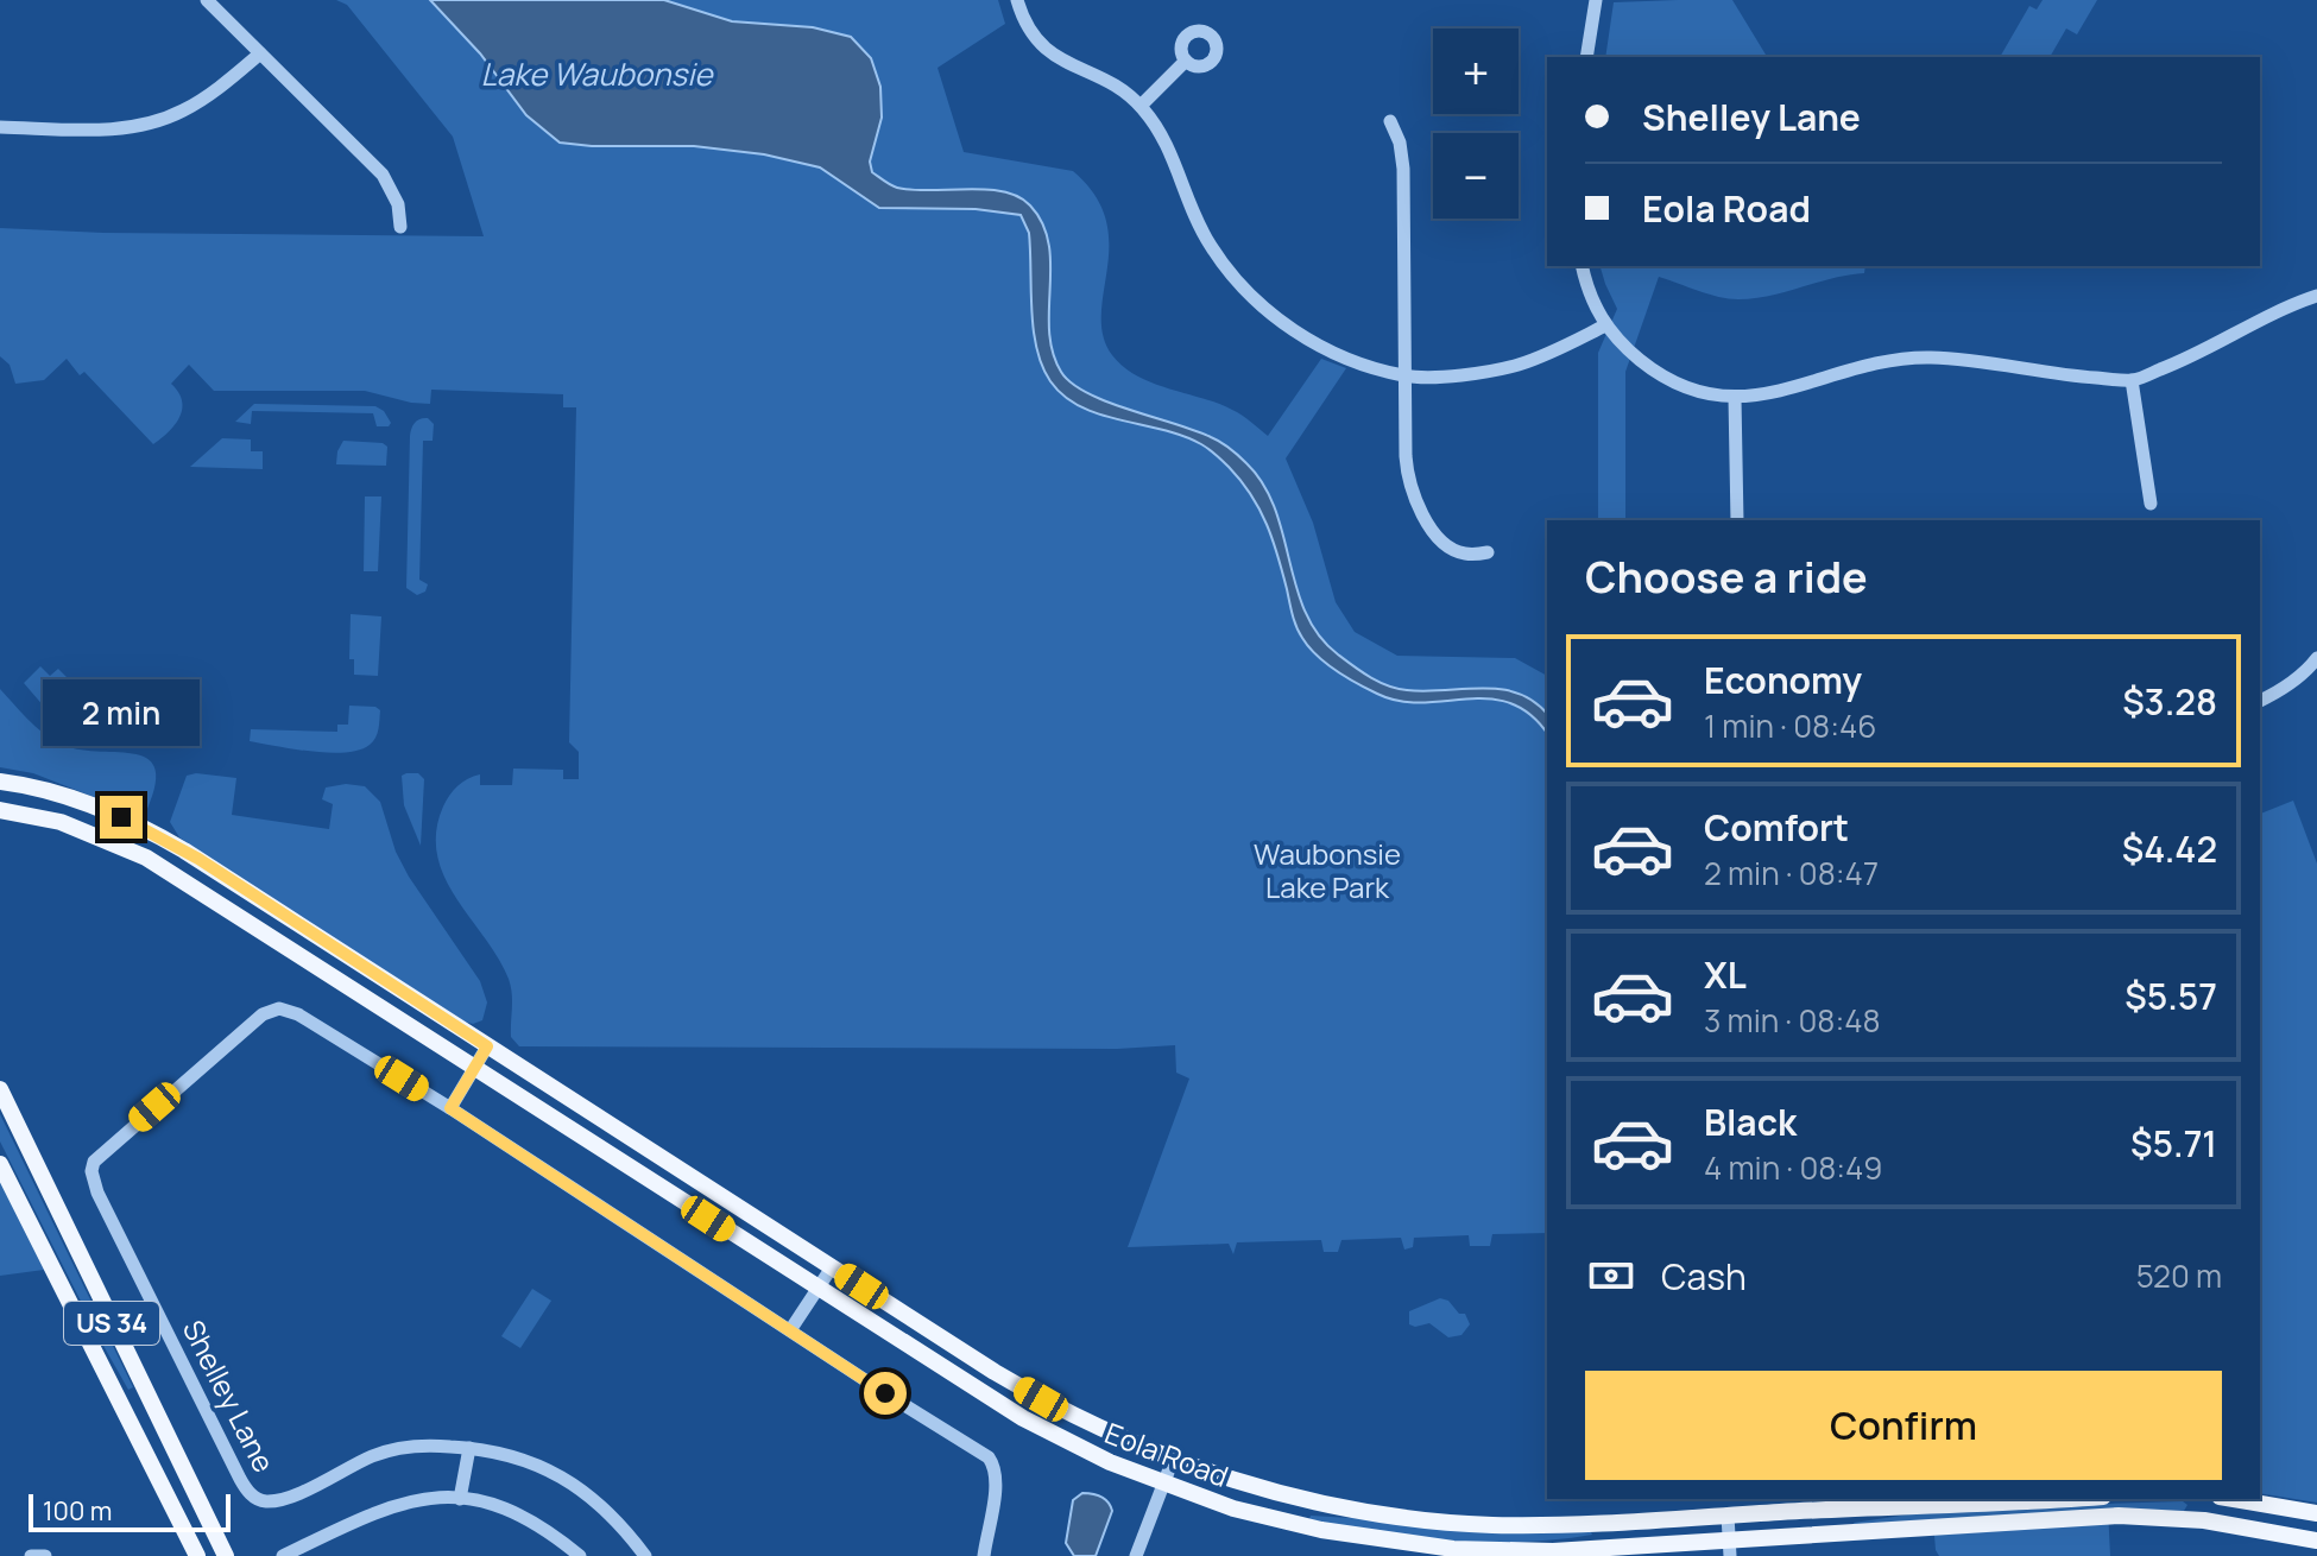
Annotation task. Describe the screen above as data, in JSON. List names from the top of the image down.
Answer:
{
  "streets": {
    "main road": ["US 34", "Eola Road"],
    "street": ["Shelley Lane"]
  },
  "water": ["Lake Waubonsie"],
  "parks": ["Waubonsie Lake Park"],
  "scale_bar": "100 m",
  "page": {
    "map_buttons": ["+", "−"],
    "banner": ["Shelley Lane", "Eola Road"],
    "heading": "Choose a ride",
    "list": [
      {
        "name": "Economy",
        "note": "1 min · 08:46",
        "value": "$3.28"
      },
      {
        "name": "Comfort",
        "note": "2 min · 08:47",
        "value": "$4.42"
      },
      {
        "name": "XL",
        "note": "3 min · 08:48",
        "value": "$5.57"
      },
      {
        "name": "Black",
        "note": "4 min · 08:49",
        "value": "$5.71"
      }
    ],
    "bubble": "2 min",
    "pay": ["Cash", "520 m"],
    "buttons": "Confirm",
    "scale": "100 m"
  }
}
